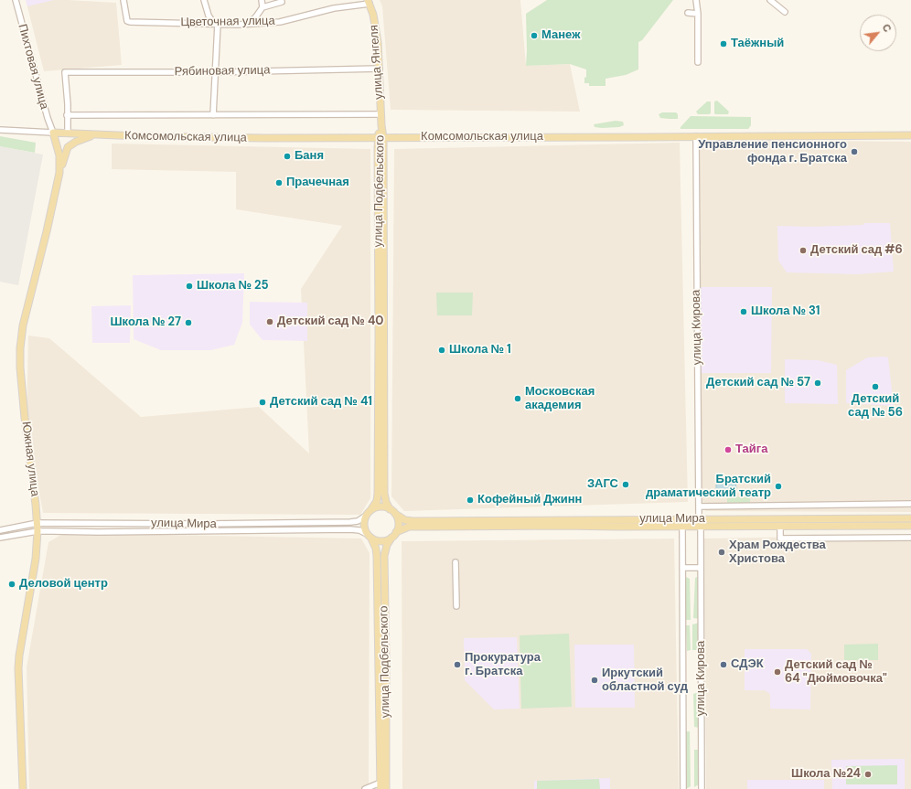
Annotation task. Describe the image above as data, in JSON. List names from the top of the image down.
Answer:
{
  "streets": {
    "main road": [
      "улица Янгеля",
      "Комсомольская улица",
      "улица Подбельского",
      "Южная улица",
      "улица Мира"
    ],
    "street": [
      "Цветочная улица",
      "Пихтовая улица",
      "Рябиновая улица",
      "улица Кирова"
    ]
  },
  "crossings": [
    ["Цветочная улица", "улица Янгеля"],
    ["улица Янгеля", "Рябиновая улица"],
    ["улица Янгеля", "улица Подбельского"],
    ["Пихтовая улица", "Комсомольская улица"],
    ["Пихтовая улица", "Южная улица"],
    ["Комсомольская улица", "улица Подбельского"],
    ["Комсомольская улица", "улица Кирова"],
    ["Комсомольская улица", "Южная улица"],
    ["улица Подбельского", "улица Мира"],
    ["улица Кирова", "улица Мира"],
    ["Южная улица", "улица Мира"]
  ],
  "places": [
    "Манеж",
    "Таёжный",
    "Управление пенсионного фонда г. Братска",
    "Баня",
    "Прачечная",
    "Детский сад #6",
    "Школа № 25",
    "Школа № 31",
    "Детский сад № 40",
    "Школа № 27",
    "Школа № 1",
    "Детский сад № 57",
    "Детский сад № 56",
    "Московская академия",
    "Детский сад № 41",
    "Тайга",
    "ЗАГС",
    "Братский драматический театр",
    "Кофейный Джинн",
    "Храм Рождества Христова",
    "Деловой центр",
    "Прокуратура г. Братска",
    "СДЭК",
    "Детский сад № 64 \"Дюймовочка\"",
    "Иркутский областной суд",
    "Школа №24"
  ],
  "north": "top right"
}
